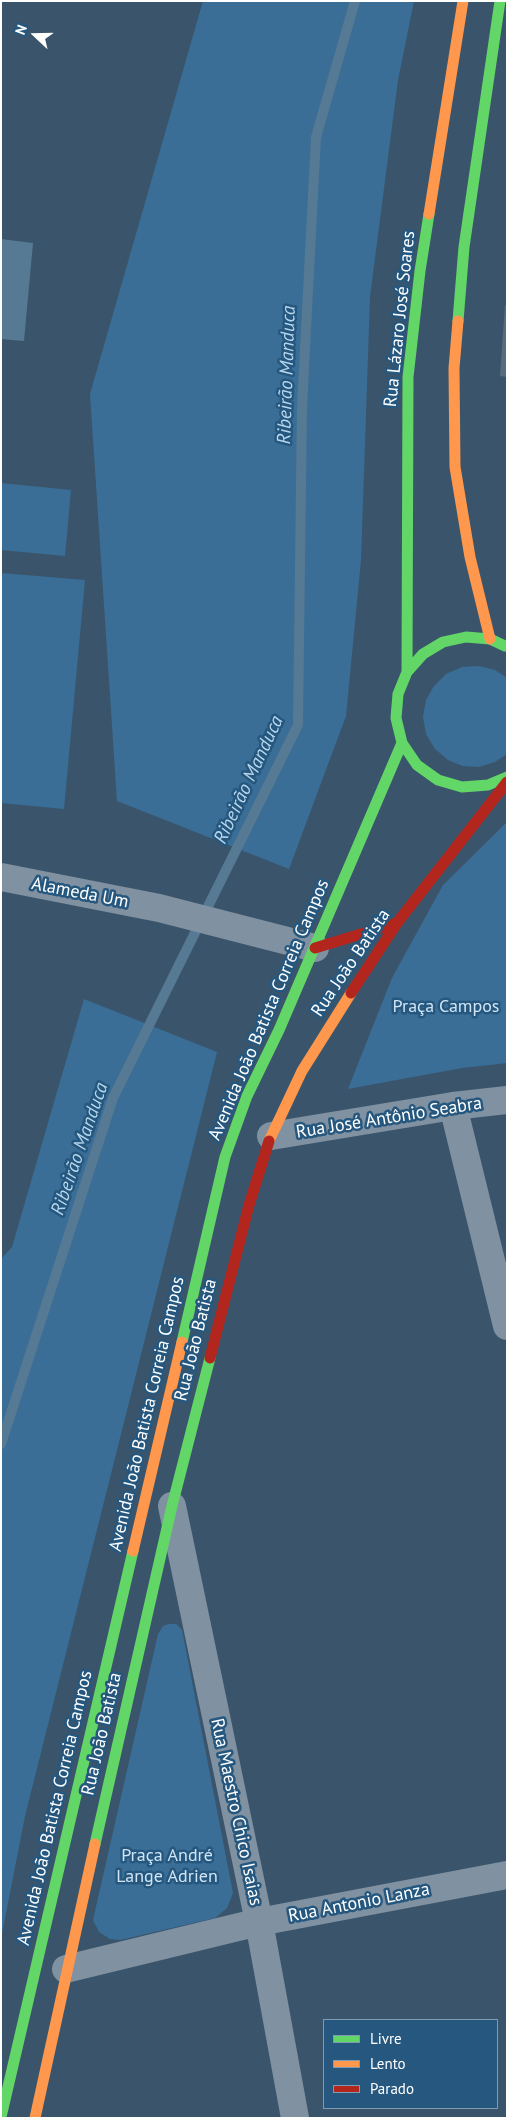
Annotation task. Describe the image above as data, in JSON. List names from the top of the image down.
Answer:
{
  "streets": {
    "main road": ["Rua Lázaro José Soares", "Rua João Batista", "Avenida João Batista Correia Campos"],
    "street": [
      "Alameda Um",
      "Rua José Antônio Seabra",
      "Rua Maestro Chico Isaias",
      "Rua Antonio Lanza"
    ]
  },
  "crossings": [
    ["Alameda Um", "Avenida João Batista Correia Campos"],
    ["Rua João Batista", "Rua José Antônio Seabra"],
    ["Rua João Batista", "Rua Maestro Chico Isaias"],
    ["Rua João Batista", "Rua Antonio Lanza"],
    ["Rua Maestro Chico Isaias", "Rua Antonio Lanza"]
  ],
  "water": ["Ribeirão Manduca"],
  "parks": ["Praça Campos", "Praça André Lange Adrien"],
  "legend": ["Livre", "Lento", "Parado"],
  "north": "left"
}
